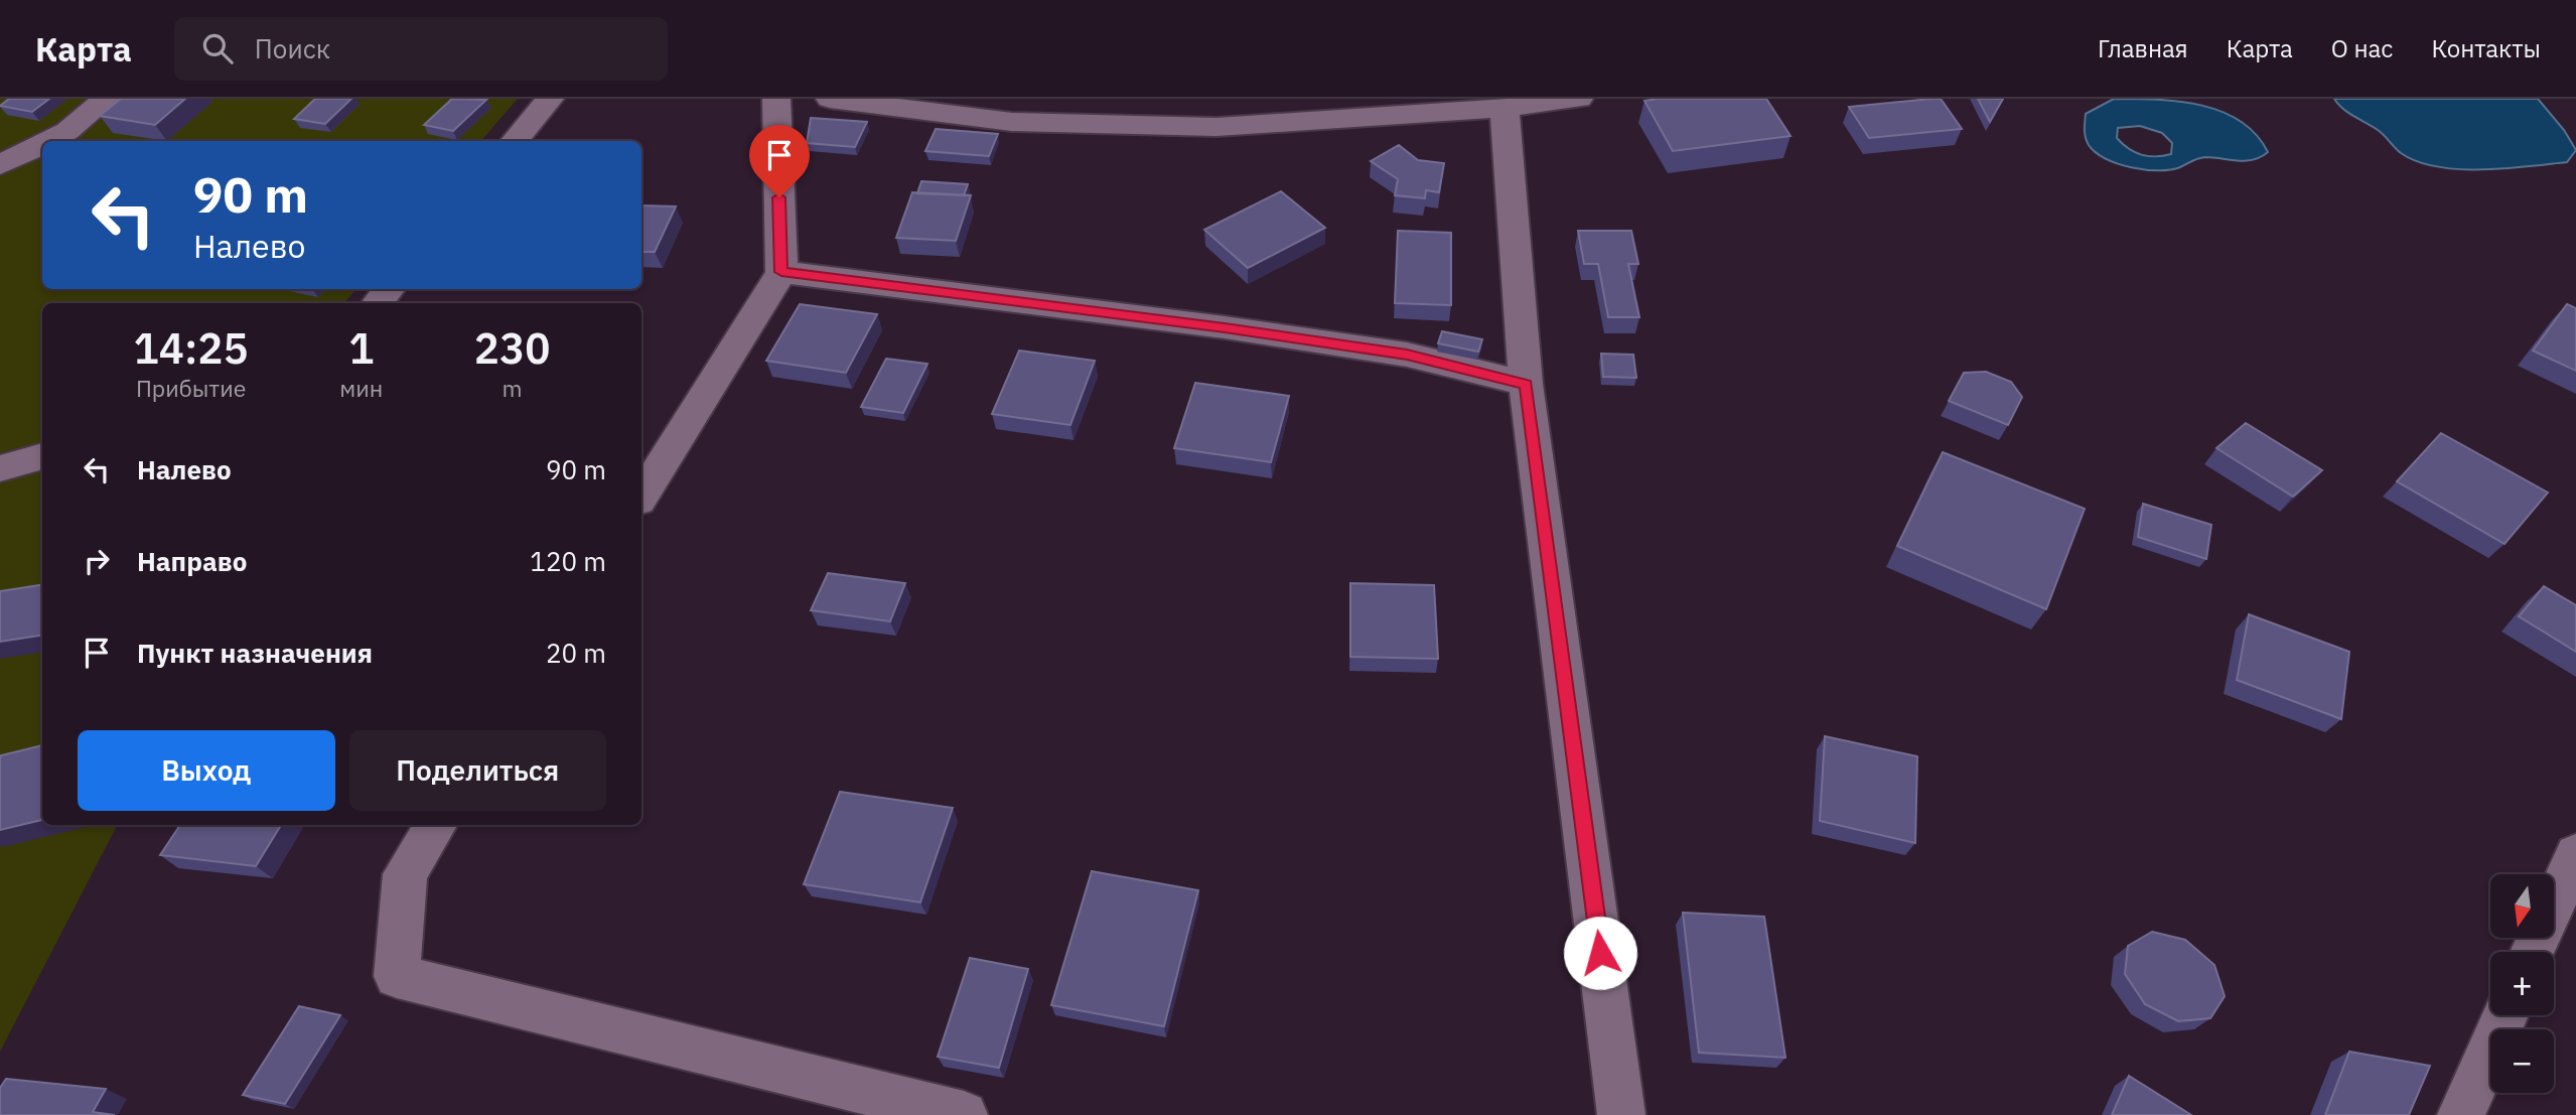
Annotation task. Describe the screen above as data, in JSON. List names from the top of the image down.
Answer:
{
  "north": "bottom",
  "page": {
    "header": "Карта",
    "search": "Поиск",
    "nav": [
      "Главная",
      "Карта",
      "О нас",
      "Контакты"
    ],
    "turn": ["90 m", "Налево"],
    "eta": [
      "14:25",
      "Прибытие",
      "1",
      "мин",
      "230",
      "m"
    ],
    "list": [
      {
        "name": "Налево",
        "value": "90 m"
      },
      {
        "name": "Направо",
        "value": "120 m"
      },
      {
        "name": "Пункт назначения",
        "value": "20 m"
      }
    ],
    "buttons": ["Выход", "Поделиться"],
    "map_buttons": ["+", "−"]
  }
}
